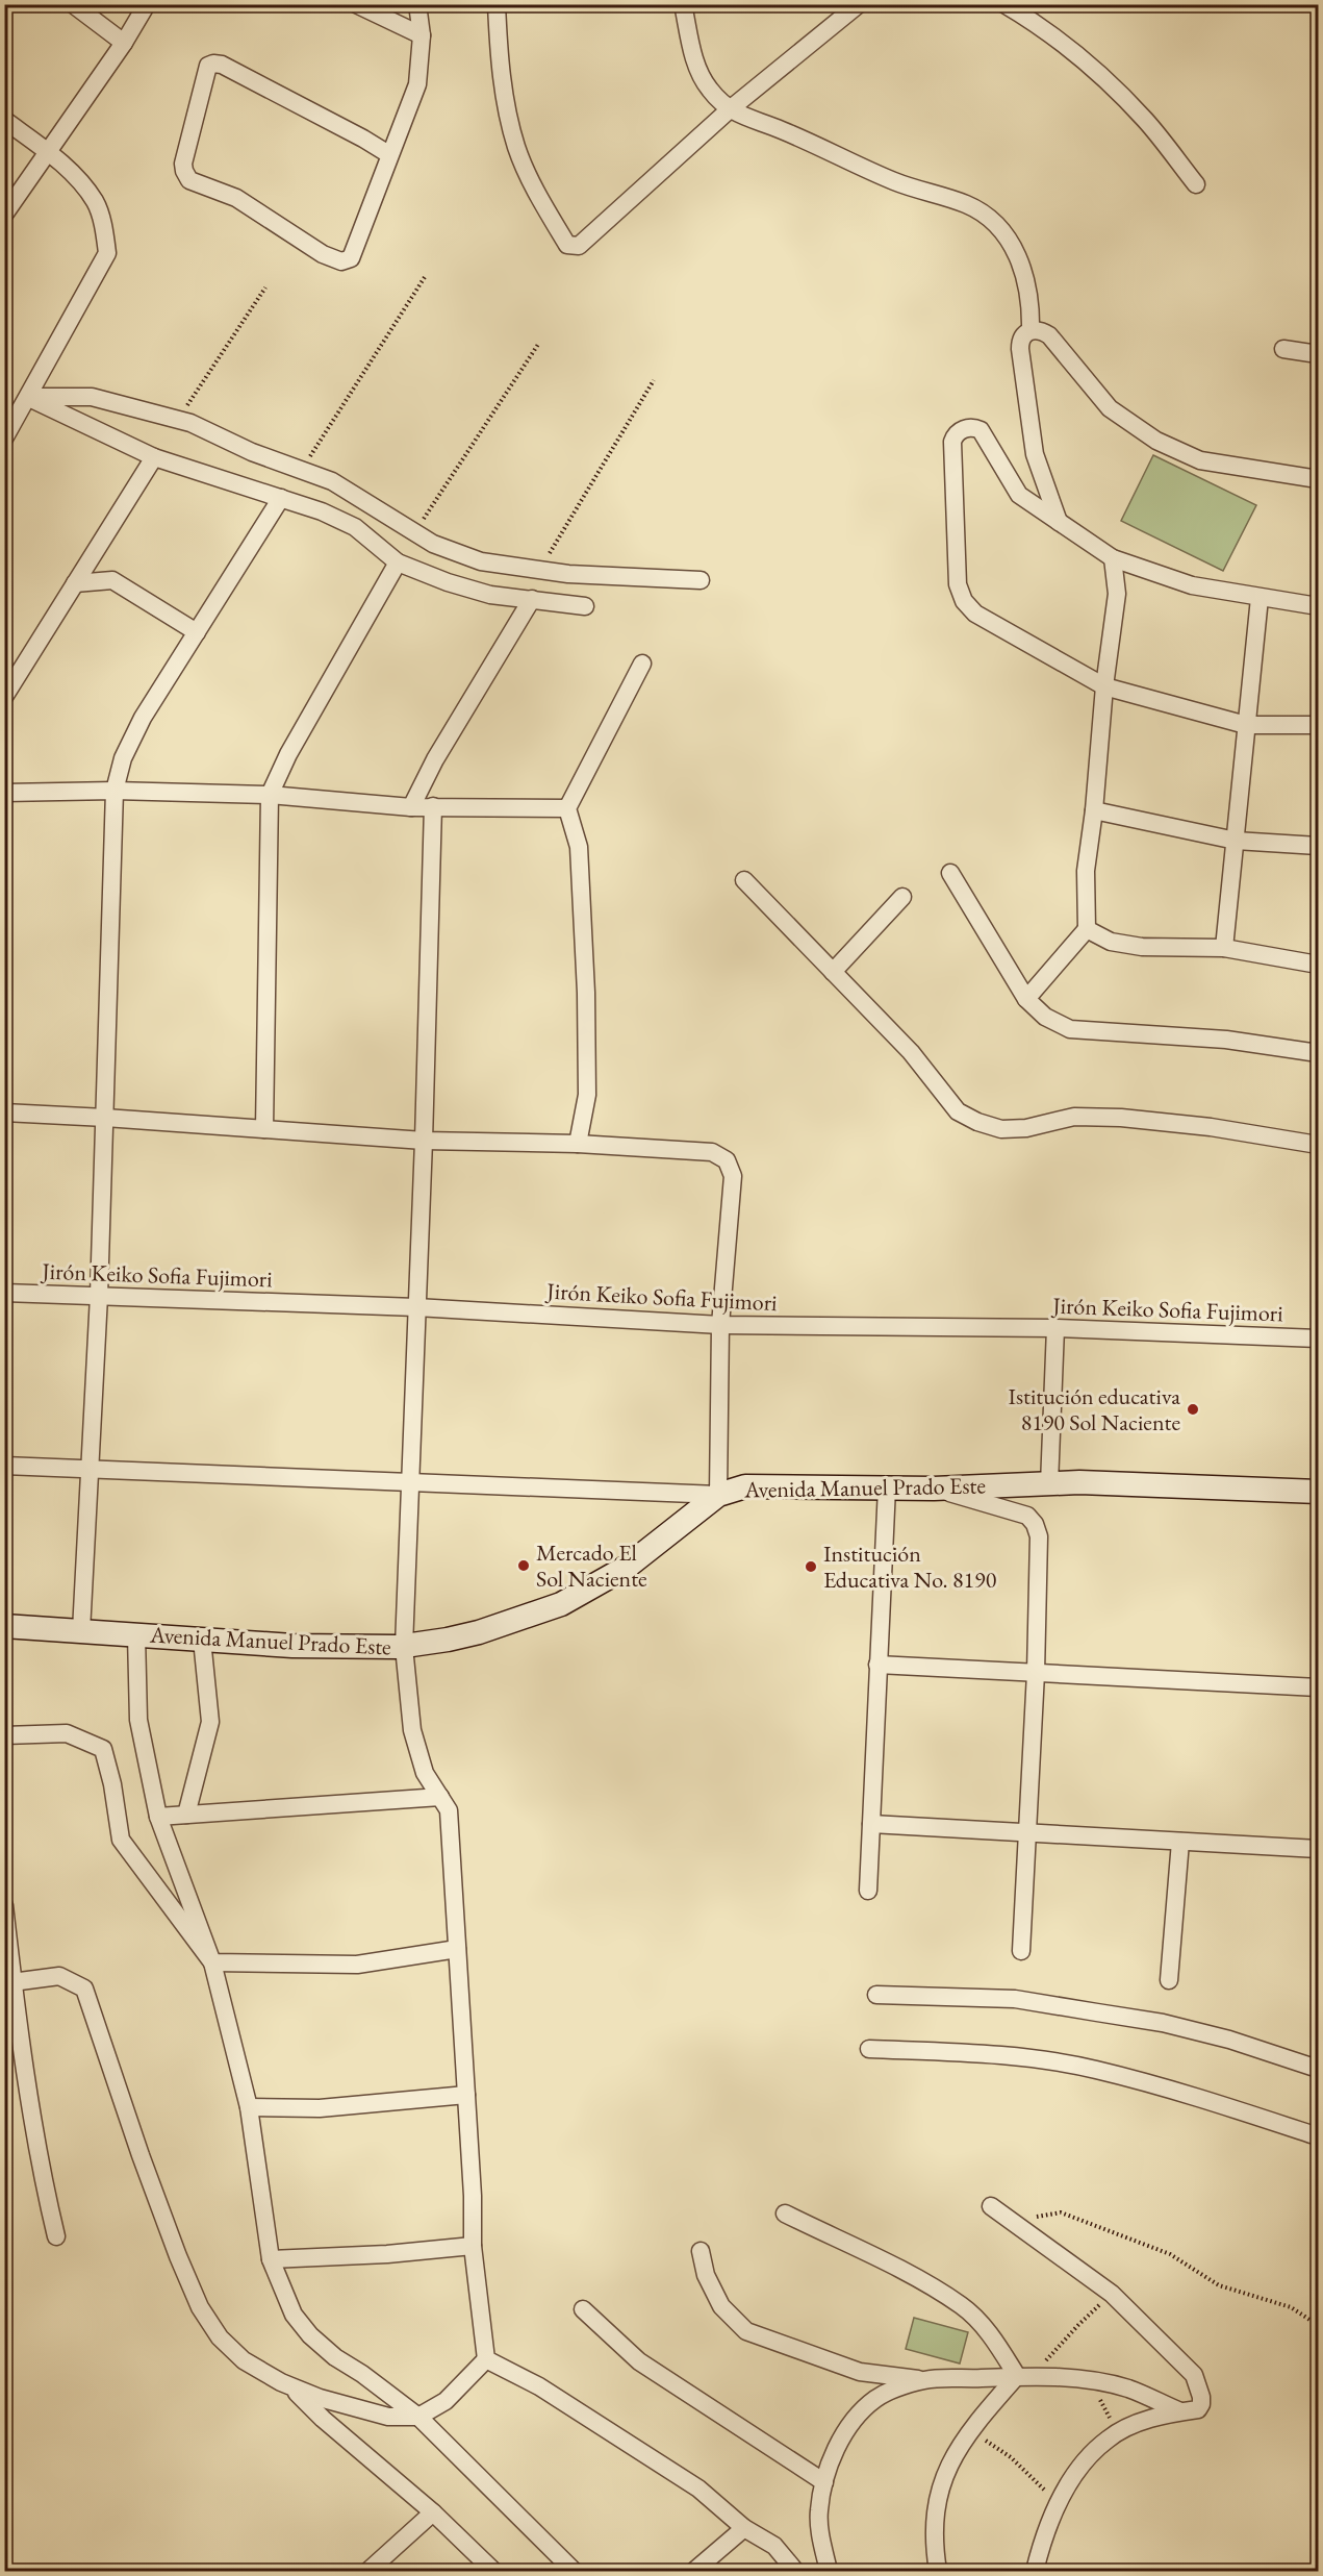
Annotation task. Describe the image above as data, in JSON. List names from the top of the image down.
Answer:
{
  "streets": {
    "street": ["Jirón Keiko Sofia Fujimori", "Avenida Manuel Prado Este"]
  },
  "places": ["Istitución educativa 8190 Sol Naciente", "Mercado El Sol Naciente", "Institución Educativa No. 8190"]
}
